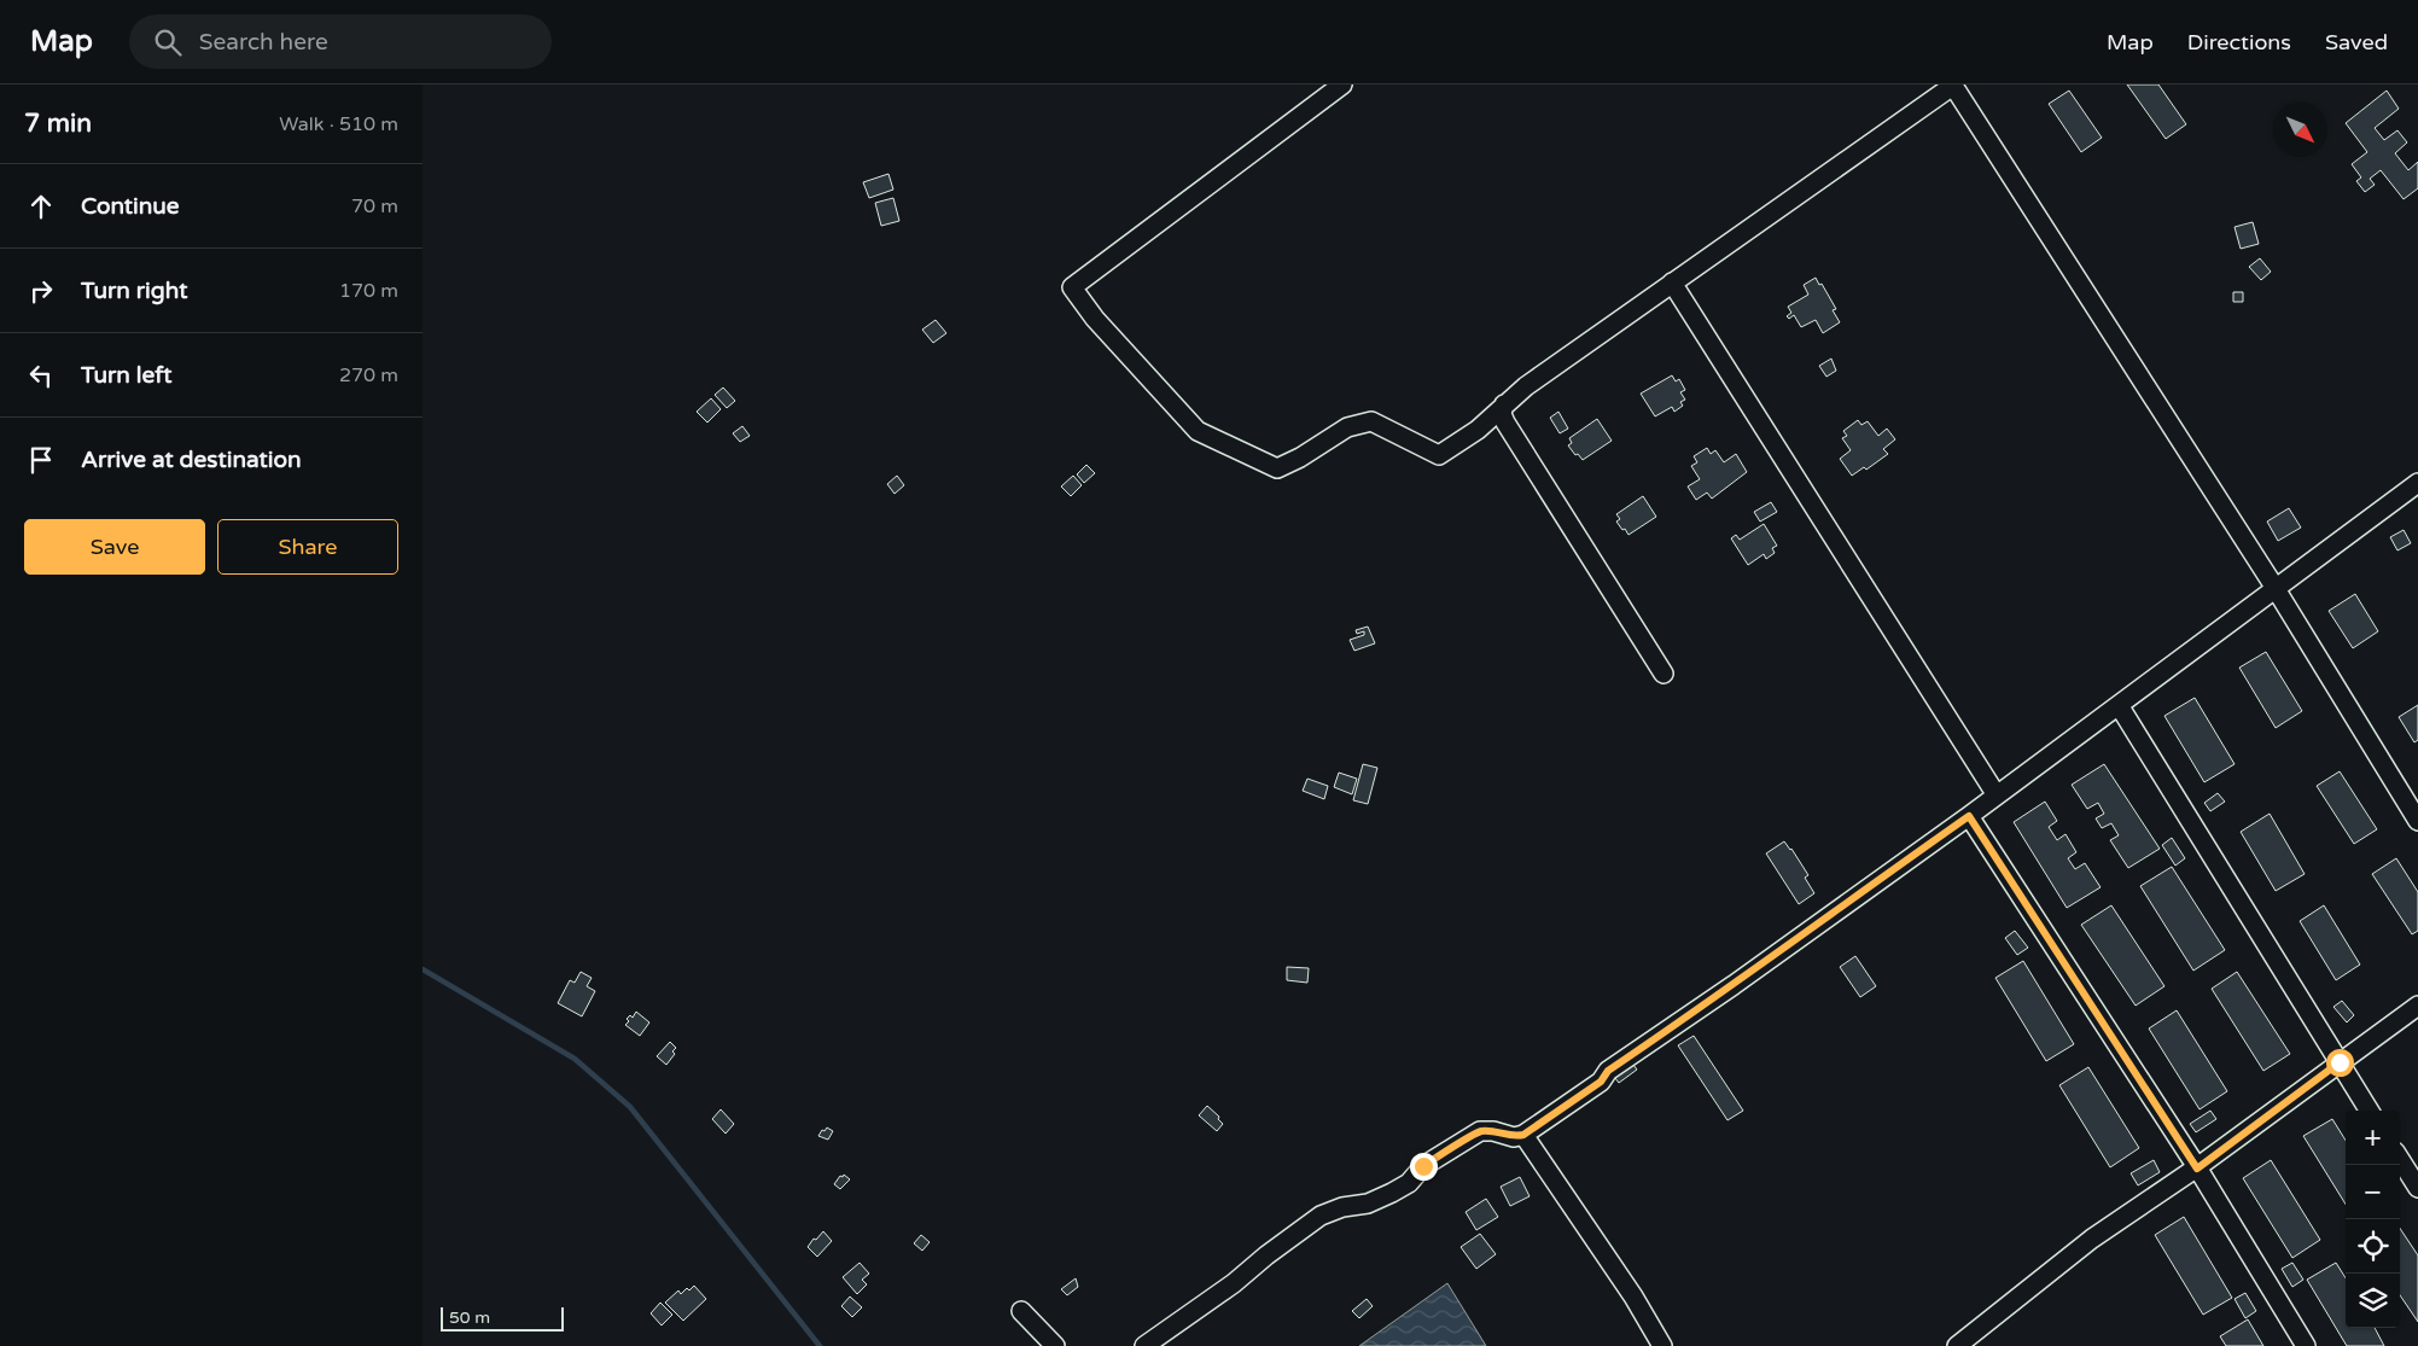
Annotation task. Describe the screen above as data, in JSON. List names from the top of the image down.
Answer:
{
  "scale_bar": "50 m",
  "north": "bottom right",
  "page": {
    "header": "Map",
    "search": "Search here",
    "nav": ["Map", "Directions", "Saved"],
    "heading": ["7 min", "Walk · 510 m"],
    "list": [
      ["Continue", "70 m"],
      ["Turn right", "170 m"],
      ["Turn left", "270 m"],
      "Arrive at destination"
    ],
    "buttons": ["Save", "Share"],
    "map_buttons": ["+", "−"],
    "scale": "50 m"
  }
}
